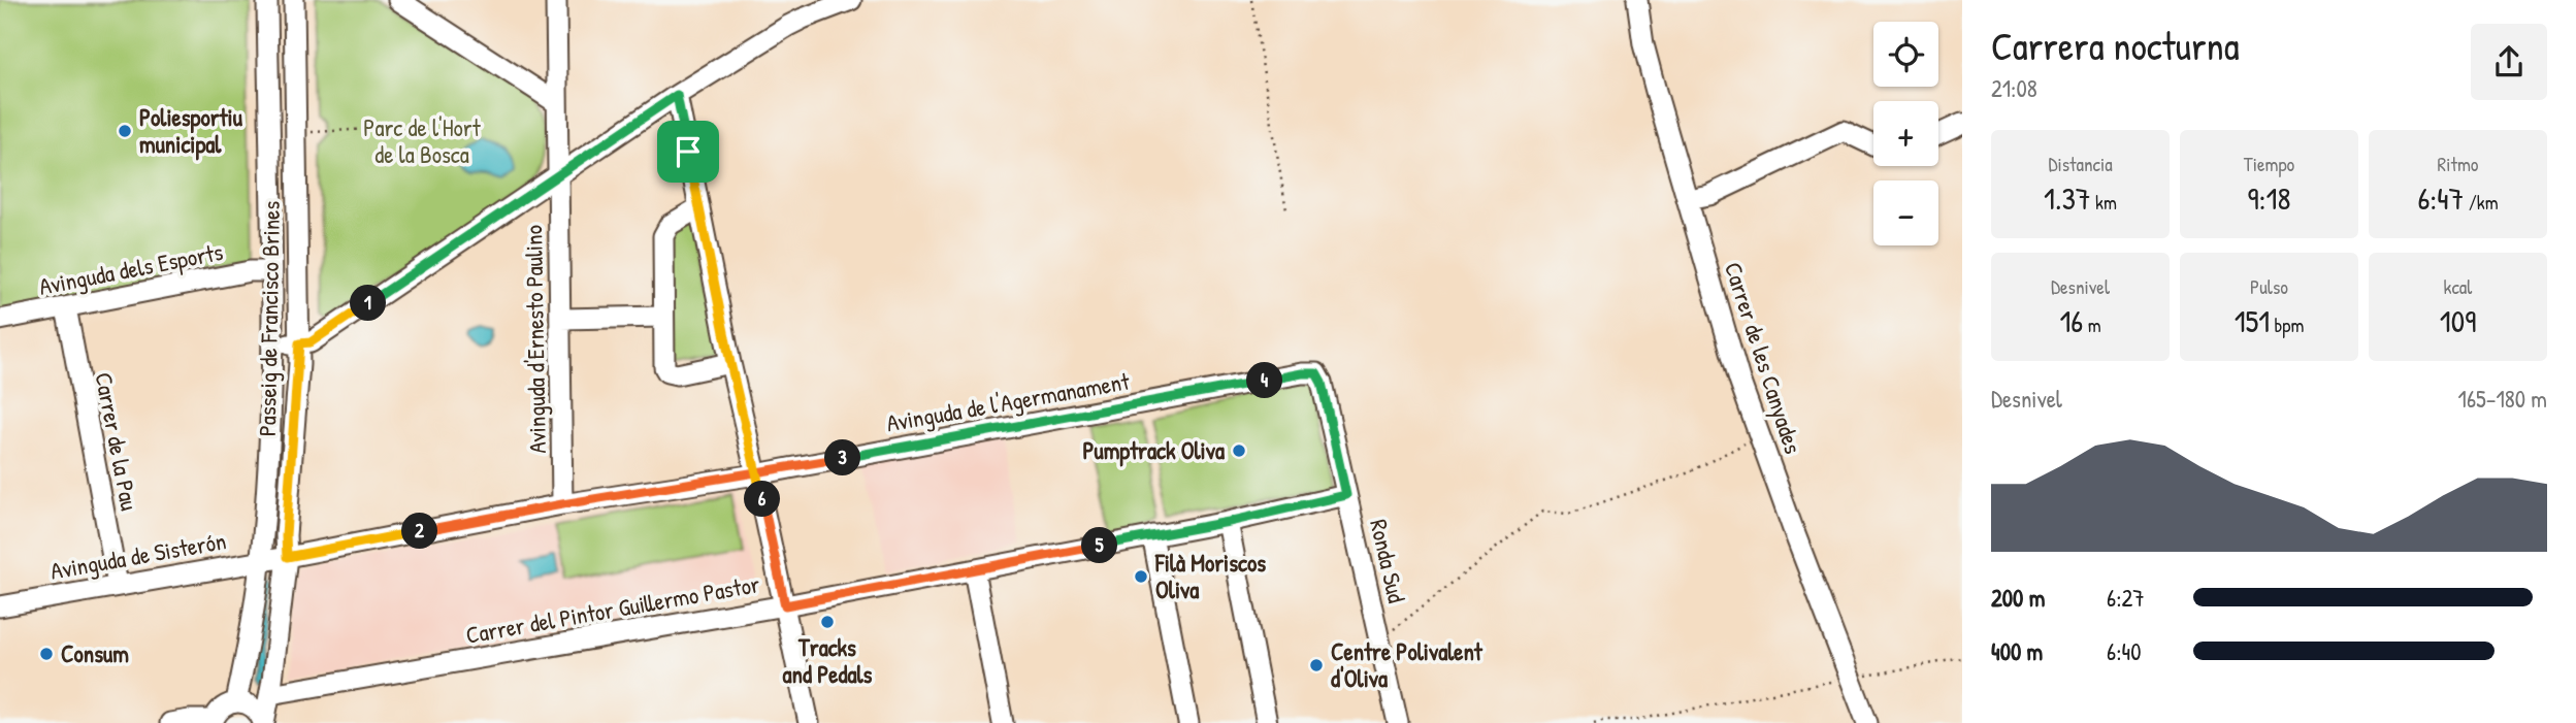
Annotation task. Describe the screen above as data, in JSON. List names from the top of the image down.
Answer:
{
  "streets": {
    "street": [
      "Avinguda dels Esports",
      "Passeig de Francisco Brines",
      "Avinguda d'Ernesto Paulino",
      "Carrer de les Canyades",
      "Avinguda de l'Agermanament",
      "Carrer de la Pau",
      "Avinguda de Sisterón",
      "Ronda Sud",
      "Carrer del Pintor Guillermo Pastor"
    ]
  },
  "crossings": [
    ["Avinguda dels Esports", "Passeig de Francisco Brines"],
    ["Avinguda dels Esports", "Carrer de la Pau"],
    ["Passeig de Francisco Brines", "Avinguda de l'Agermanament"],
    ["Passeig de Francisco Brines", "Avinguda de Sisterón"],
    ["Passeig de Francisco Brines", "Carrer del Pintor Guillermo Pastor"],
    ["Avinguda d'Ernesto Paulino", "Avinguda de l'Agermanament"],
    ["Avinguda de l'Agermanament", "Avinguda de Sisterón"],
    ["Avinguda de l'Agermanament", "Ronda Sud"],
    ["Avinguda de l'Agermanament", "Carrer del Pintor Guillermo Pastor"],
    ["Carrer de la Pau", "Avinguda de Sisterón"],
    ["Ronda Sud", "Carrer del Pintor Guillermo Pastor"]
  ],
  "parks": ["Parc de l'Hort de la Bosca"],
  "places": [
    "Poliesportiu municipal",
    "Pumptrack Oliva",
    "Filà Moriscos Oliva",
    "Tracks and Pedals",
    "Consum",
    "Centre Polivalent d'Oliva"
  ],
  "page": {
    "heading": ["Carrera nocturna", "21:08"],
    "map_buttons": ["+", "−"],
    "stats": [
      ["Distancia", "1.37 km"],
      ["Tiempo", "9:18"],
      ["Ritmo", "6:47 /km"],
      ["Desnivel", "16 m"],
      ["Pulso", "151 bpm"],
      ["kcal", "109"]
    ],
    "pins": [
      "1",
      "4",
      "3",
      "6",
      "2",
      "5"
    ],
    "chart": ["Desnivel", "165–180 m"],
    "list": [
      {
        "name": "200 m",
        "note": "6:27"
      },
      {
        "name": "400 m",
        "note": "6:40"
      }
    ]
  }
}
